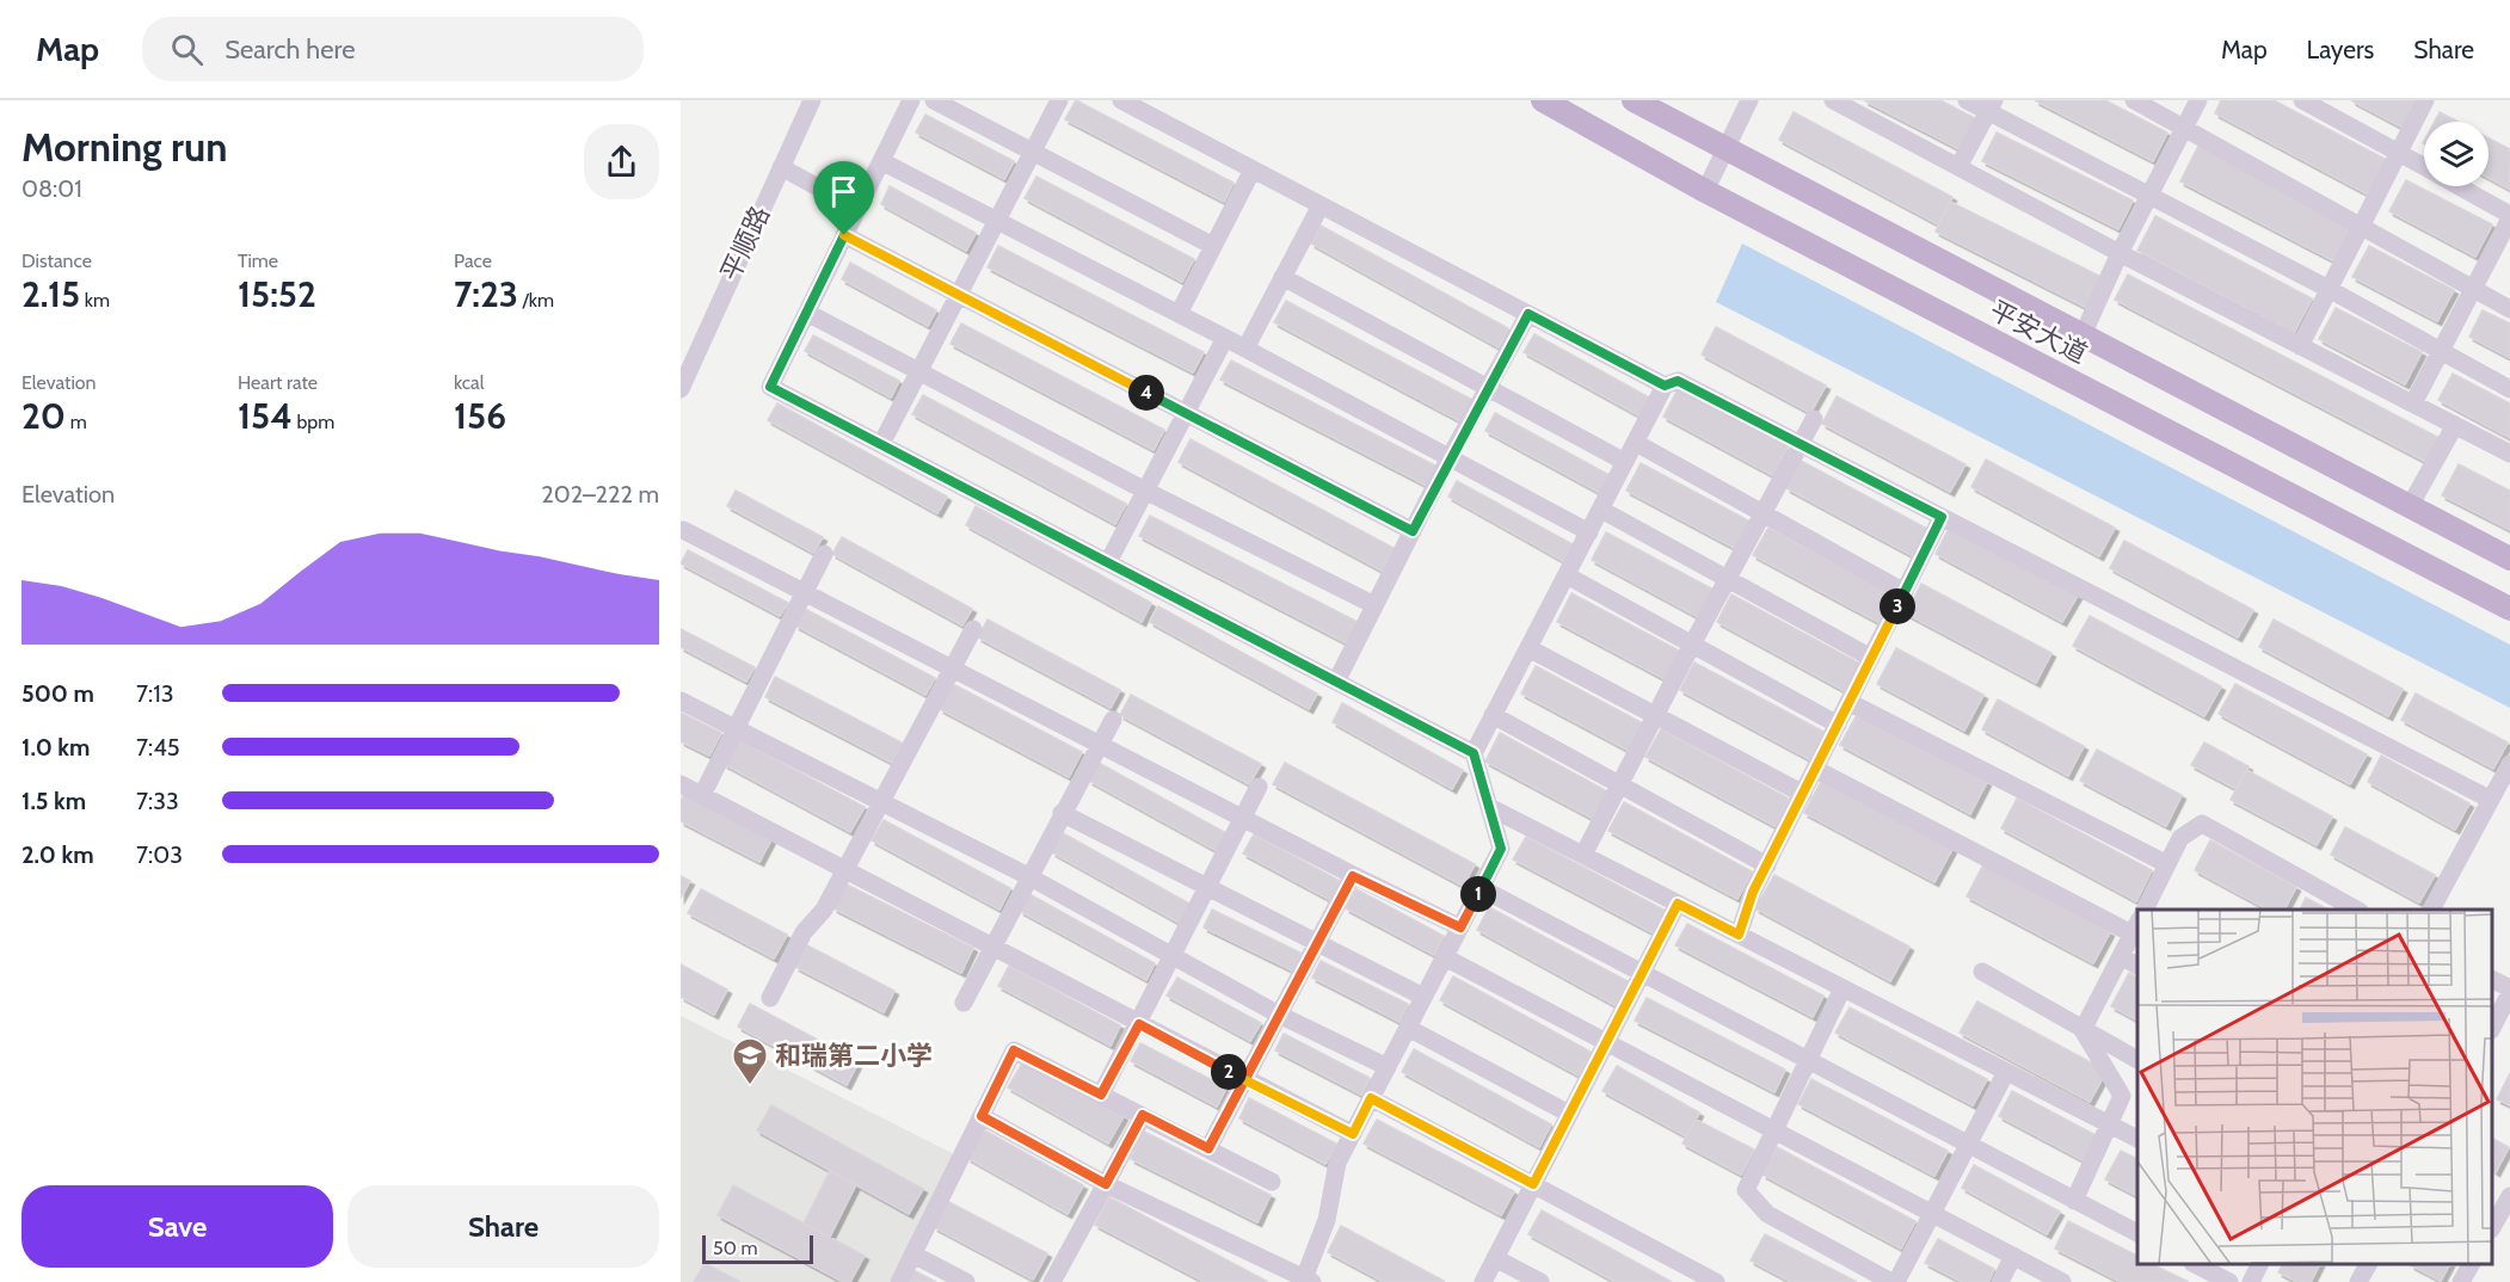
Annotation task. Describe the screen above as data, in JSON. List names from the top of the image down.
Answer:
{
  "streets": {
    "main road": ["平安大道"],
    "street": ["平顺路"]
  },
  "places": {
    "school or university": ["和瑞第二小学"]
  },
  "scale_bar": "50 m",
  "page": {
    "header": "Map",
    "search": "Search here",
    "nav": ["Map", "Layers", "Share"],
    "heading": ["Morning run", "08:01"],
    "stats": [
      ["Distance", "2.15 km"],
      ["Time", "15:52"],
      ["Pace", "7:23 /km"],
      ["Elevation", "20 m"],
      ["Heart rate", "154 bpm"],
      ["kcal", "156"]
    ],
    "pins": [
      "4",
      "3",
      "1",
      "2"
    ],
    "chart": ["Elevation", "202–222 m"],
    "list": [
      {
        "name": "500 m",
        "note": "7:13"
      },
      {
        "name": "1.0 km",
        "note": "7:45"
      },
      {
        "name": "1.5 km",
        "note": "7:33"
      },
      {
        "name": "2.0 km",
        "note": "7:03"
      }
    ],
    "buttons": ["Save", "Share"],
    "scale": "50 m"
  }
}
